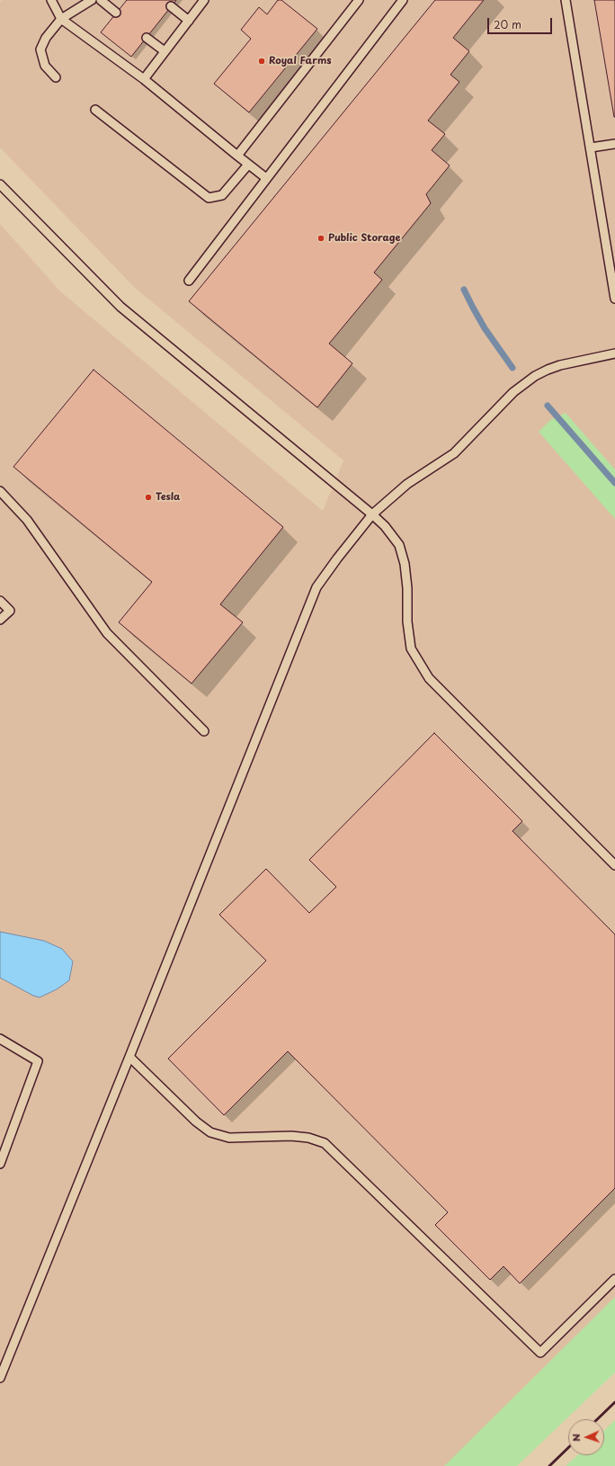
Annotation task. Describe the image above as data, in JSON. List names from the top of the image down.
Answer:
{
  "places": ["Royal Farms", "Public Storage", "Tesla"],
  "scale_bar": "20 m",
  "north": "left"
}
